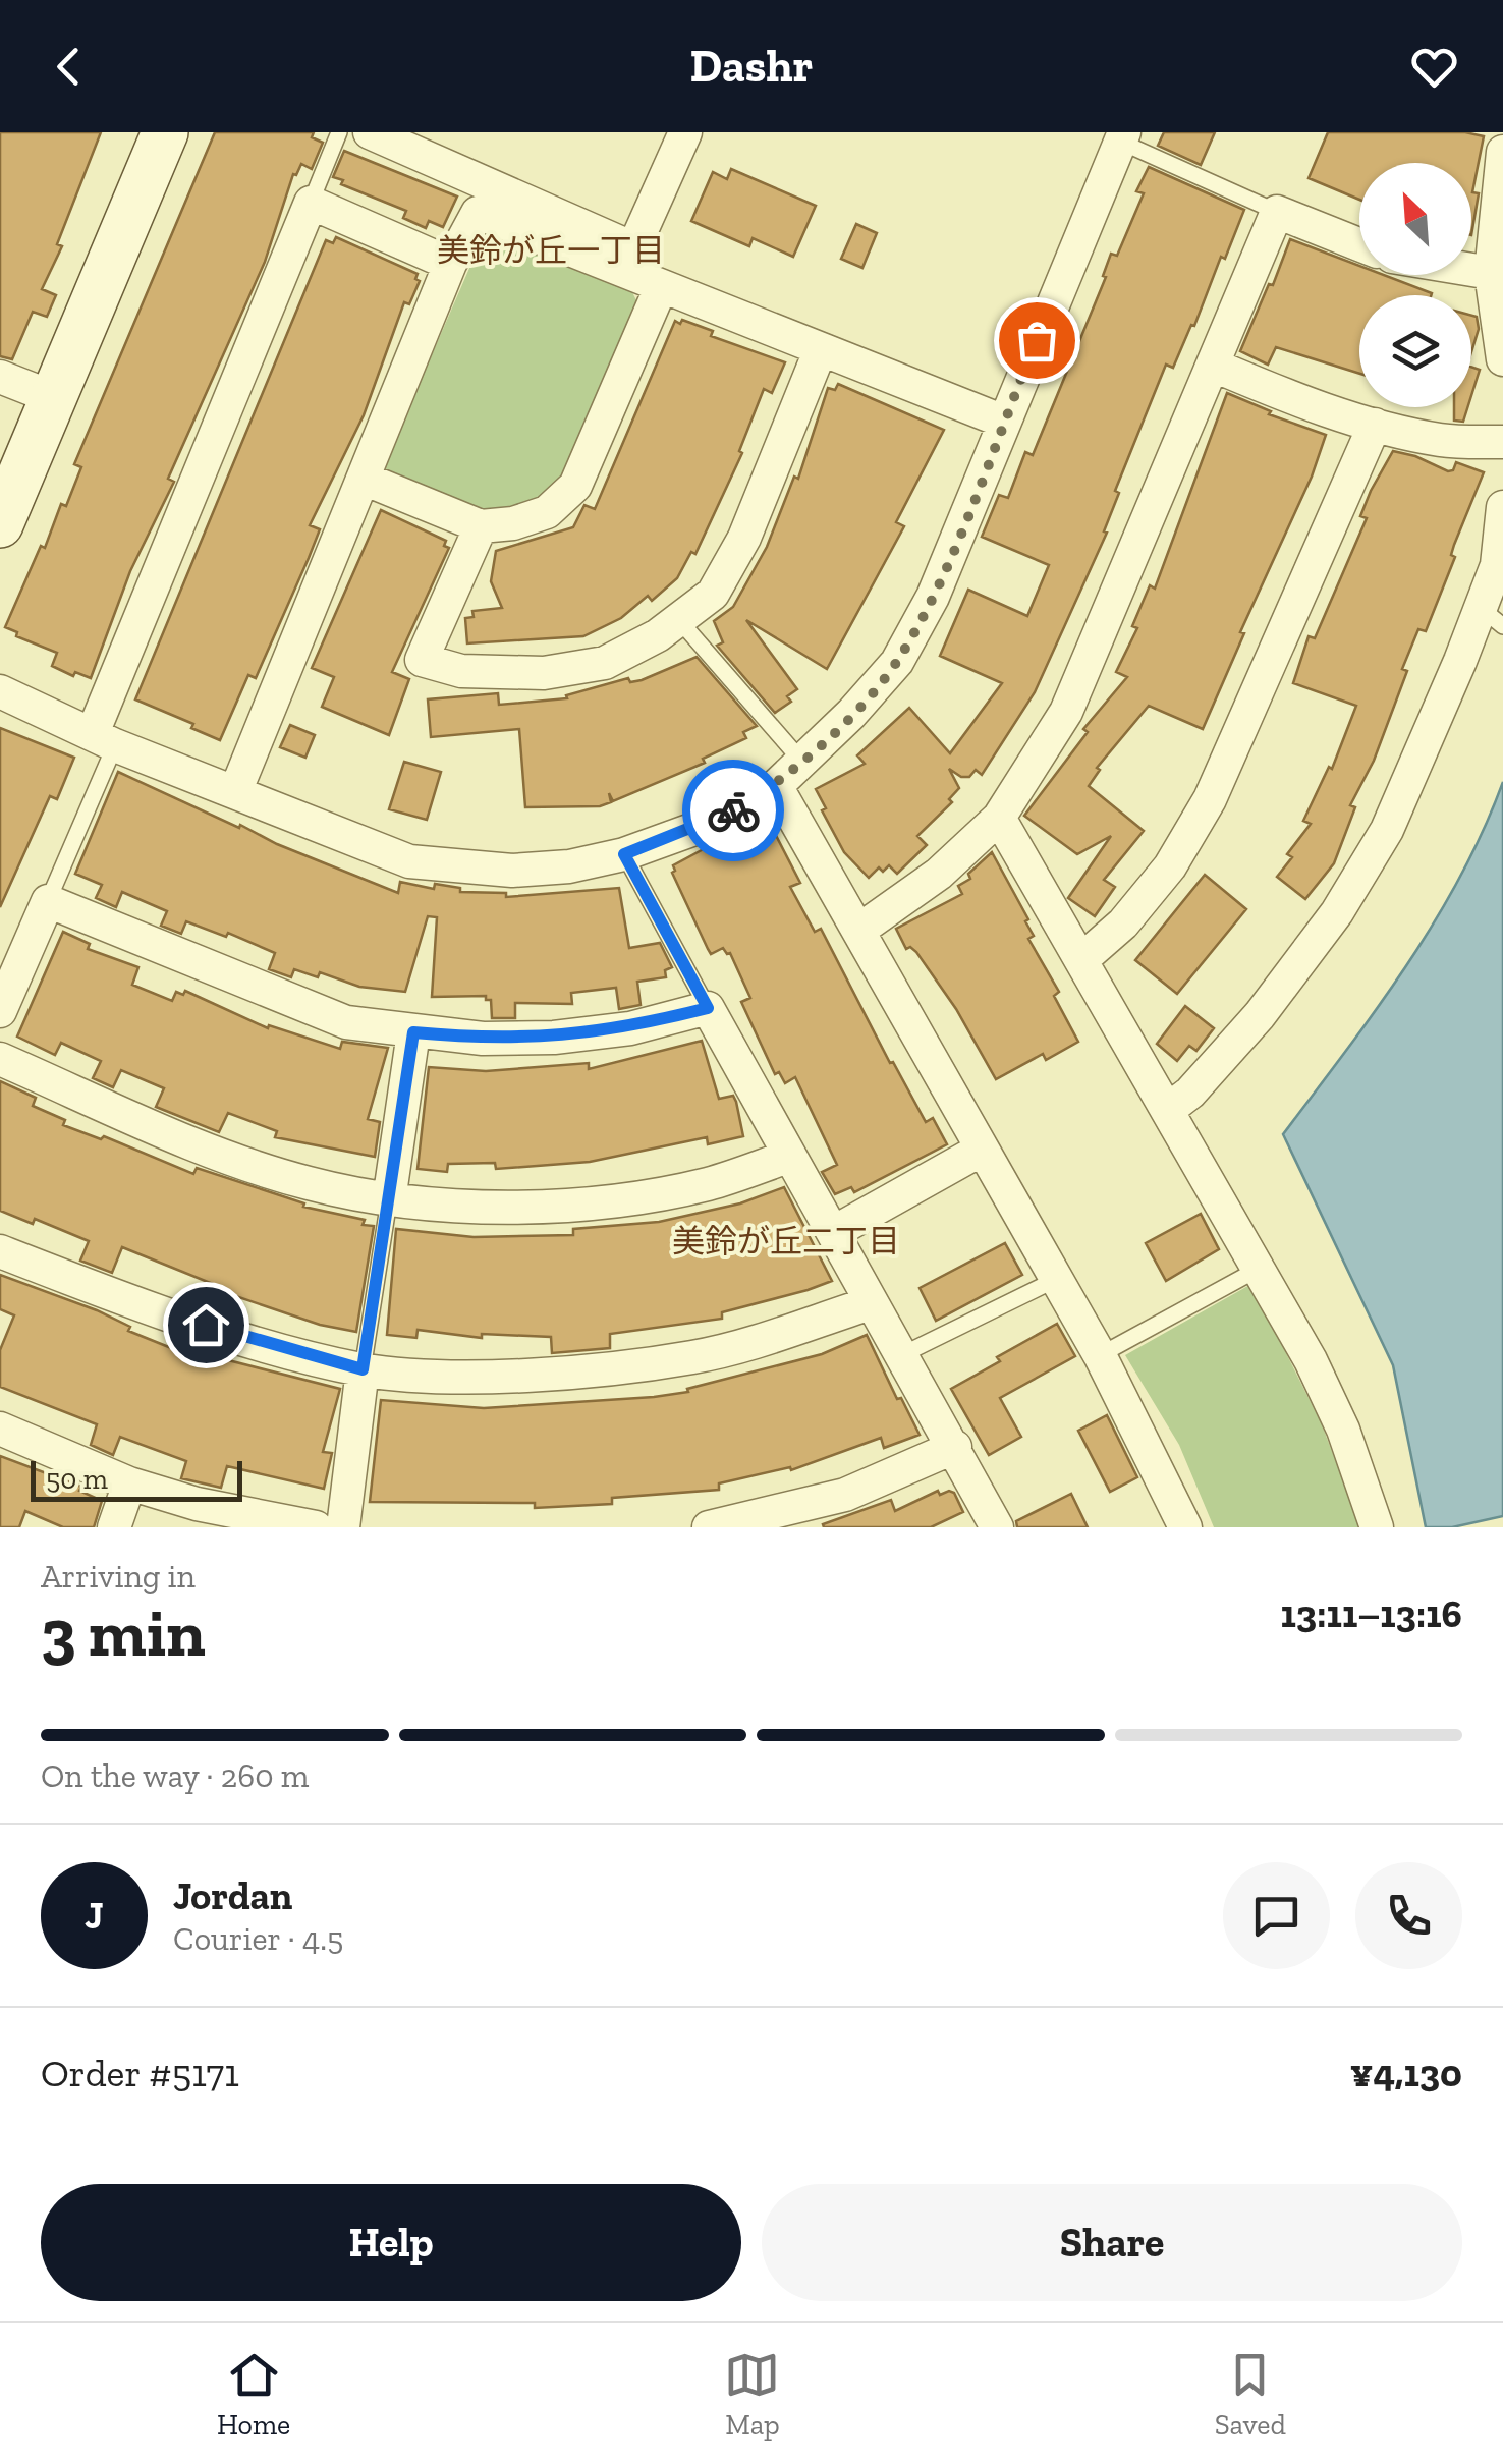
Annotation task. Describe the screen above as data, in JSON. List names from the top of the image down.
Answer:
{
  "districts": ["美鈴が丘一丁目", "美鈴が丘二丁目"],
  "scale_bar": "50 m",
  "north": "top left",
  "page": {
    "header": "Dashr",
    "scale": "50 m",
    "heading": ["3 min", "Arriving in", "13:11–13:16"],
    "panel": [
      "Jordan",
      "Courier · 4.5",
      "Order #5171",
      "¥4,130"
    ],
    "bar": "On the way · 260 m",
    "round": "J",
    "buttons": ["Help", "Share"],
    "tabs": ["Home", "Map", "Saved"]
  }
}
